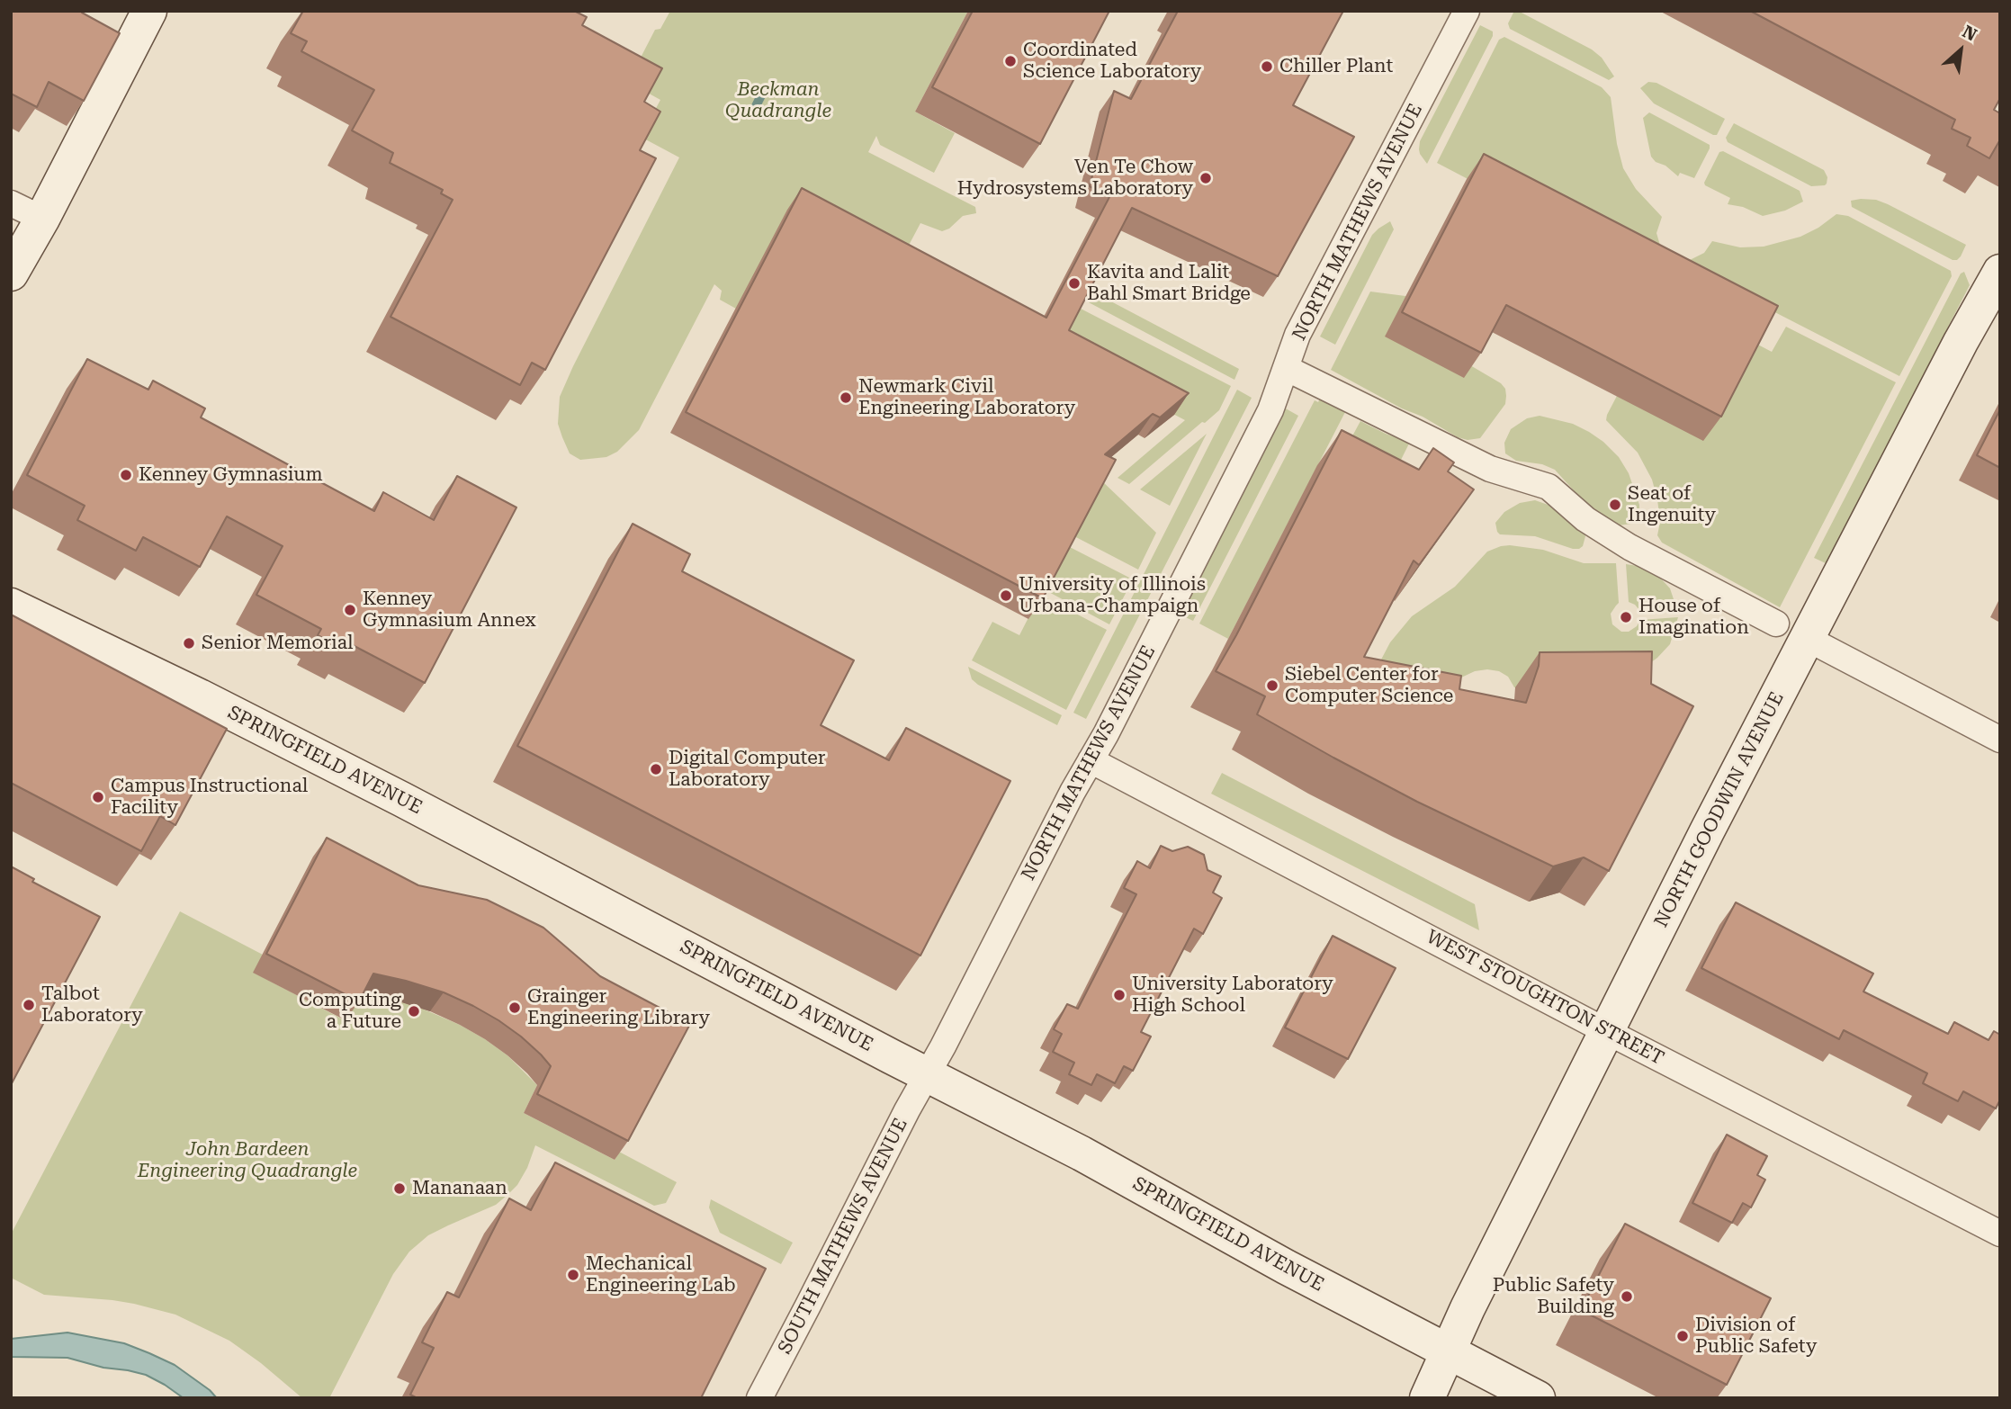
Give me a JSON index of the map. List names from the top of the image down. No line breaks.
{"streets":{"street":["NORTH MATHEWS AVENUE","SPRINGFIELD AVENUE","NORTH GOODWIN AVENUE","WEST STOUGHTON STREET","SOUTH MATHEWS AVENUE"]},"crossings":[["NORTH MATHEWS AVENUE","SPRINGFIELD AVENUE"],["NORTH MATHEWS AVENUE","WEST STOUGHTON STREET"],["NORTH MATHEWS AVENUE","SOUTH MATHEWS AVENUE"],["SPRINGFIELD AVENUE","NORTH GOODWIN AVENUE"],["SPRINGFIELD AVENUE","SOUTH MATHEWS AVENUE"],["NORTH GOODWIN AVENUE","WEST STOUGHTON STREET"]],"parks":["Beckman Quadrangle","John Bardeen Engineering Quadrangle"],"places":["Coordinated Science Laboratory","Chiller Plant","Ven Te Chow Hydrosystems Laboratory","Kavita and Lalit Bahl Smart Bridge","Newmark Civil Engineering Laboratory","Kenney Gymnasium","Seat of Ingenuity","University of Illinois Urbana-Champaign","Kenney Gymnasium Annex","House of Imagination","Senior Memorial","Siebel Center for Computer Science","Digital Computer Laboratory","Campus Instructional Facility","University Laboratory High School","Talbot Laboratory","Grainger Engineering Library","Computing a Future","Mananaan","Mechanical Engineering Lab","Public Safety Building","Division of Public Safety"],"north":"top right"}
